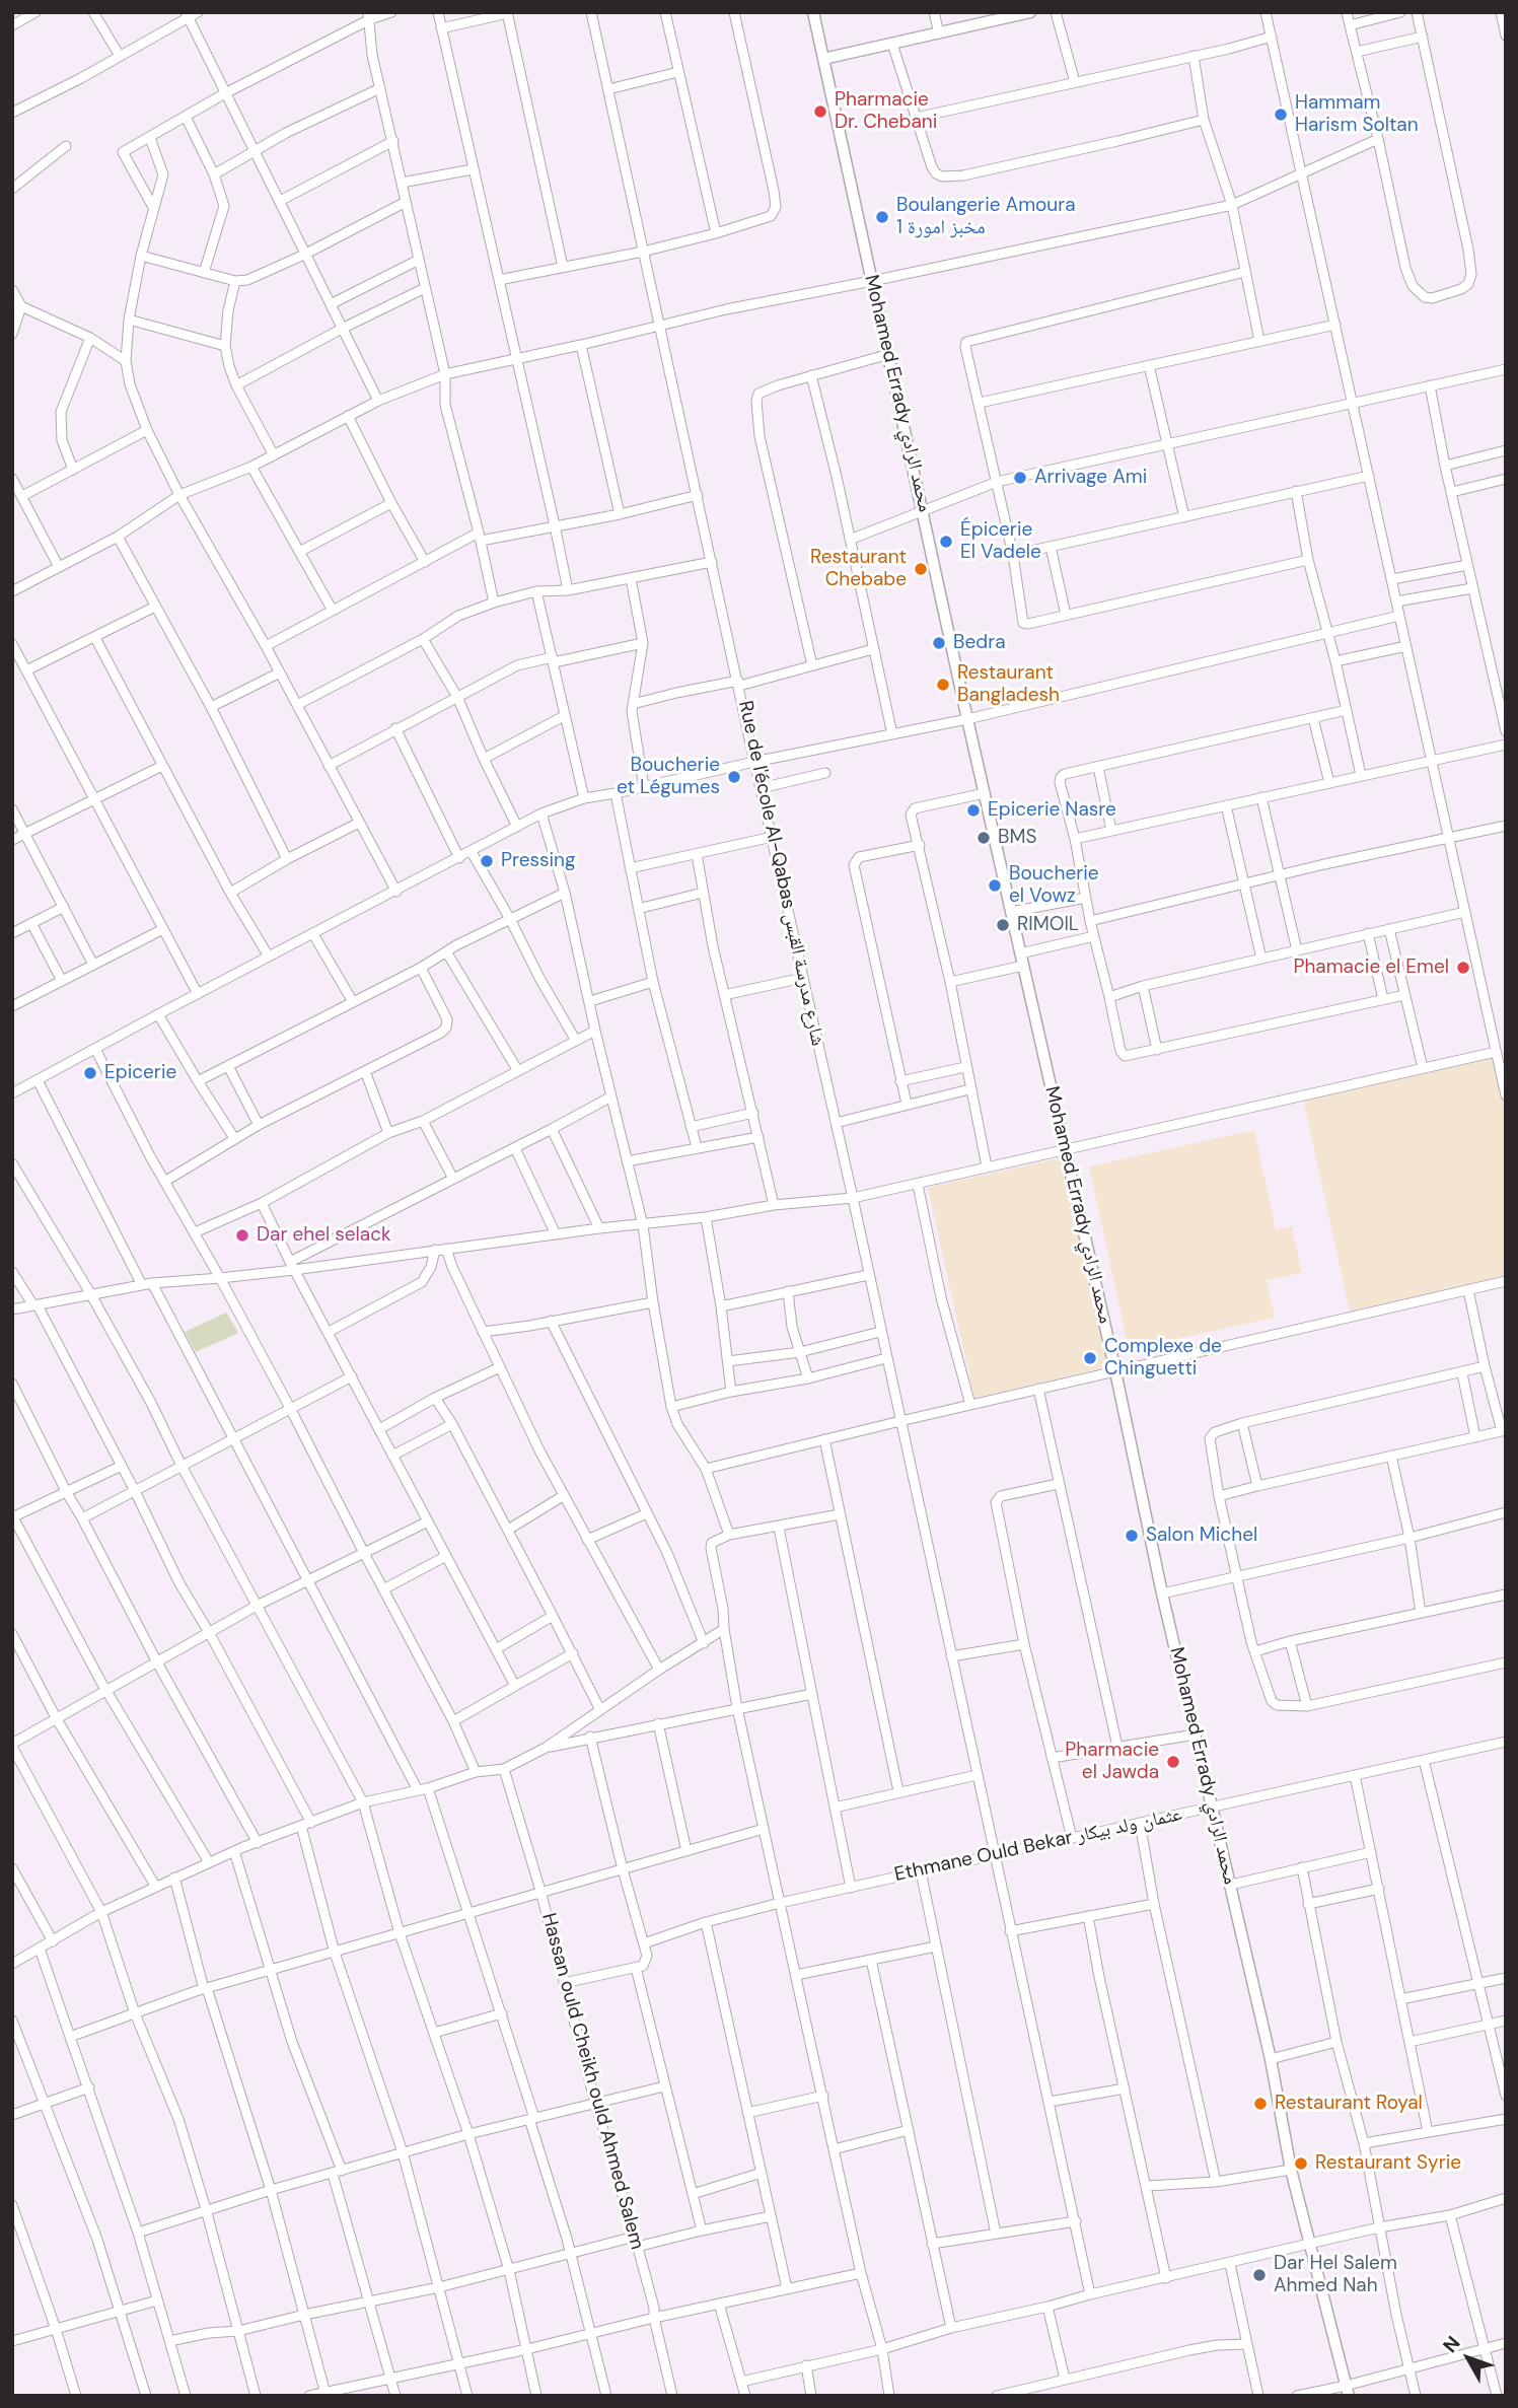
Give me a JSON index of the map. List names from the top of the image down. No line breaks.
{"streets":{"street":["Mohamed Errady محمد الرادي","Rue de l'école Al-Qabas شارع مدرسة القبس","Ethmane Ould Bekar عثمان ولد بيكار","Hassan ould Cheikh ould Ahmed Salem"]},"crossings":[["Mohamed Errady محمد الرادي","Ethmane Ould Bekar عثمان ولد بيكار"],["Rue de l'école Al-Qabas شارع مدرسة القبس","Ethmane Ould Bekar عثمان ولد بيكار"]],"places":["Pharmacie Dr. Chebani","Hammam Harism Soltan","Boulangerie Amoura 1 مخبز امورة","Arrivage Ami","Épicerie El Vadele","Restaurant Chebabe","Bedra","Restaurant Bangladesh","Boucherie et Légumes","Epicerie Nasre","BMS","Pressing","Boucherie el Vowz","RIMOIL","Phamacie el Emel","Epicerie","Dar ehel selack","Complexe de Chinguetti","Salon Michel","Pharmacie el Jawda","Restaurant Royal","Restaurant Syrie","Dar Hel Salem Ahmed Nah"],"north":"top left"}
